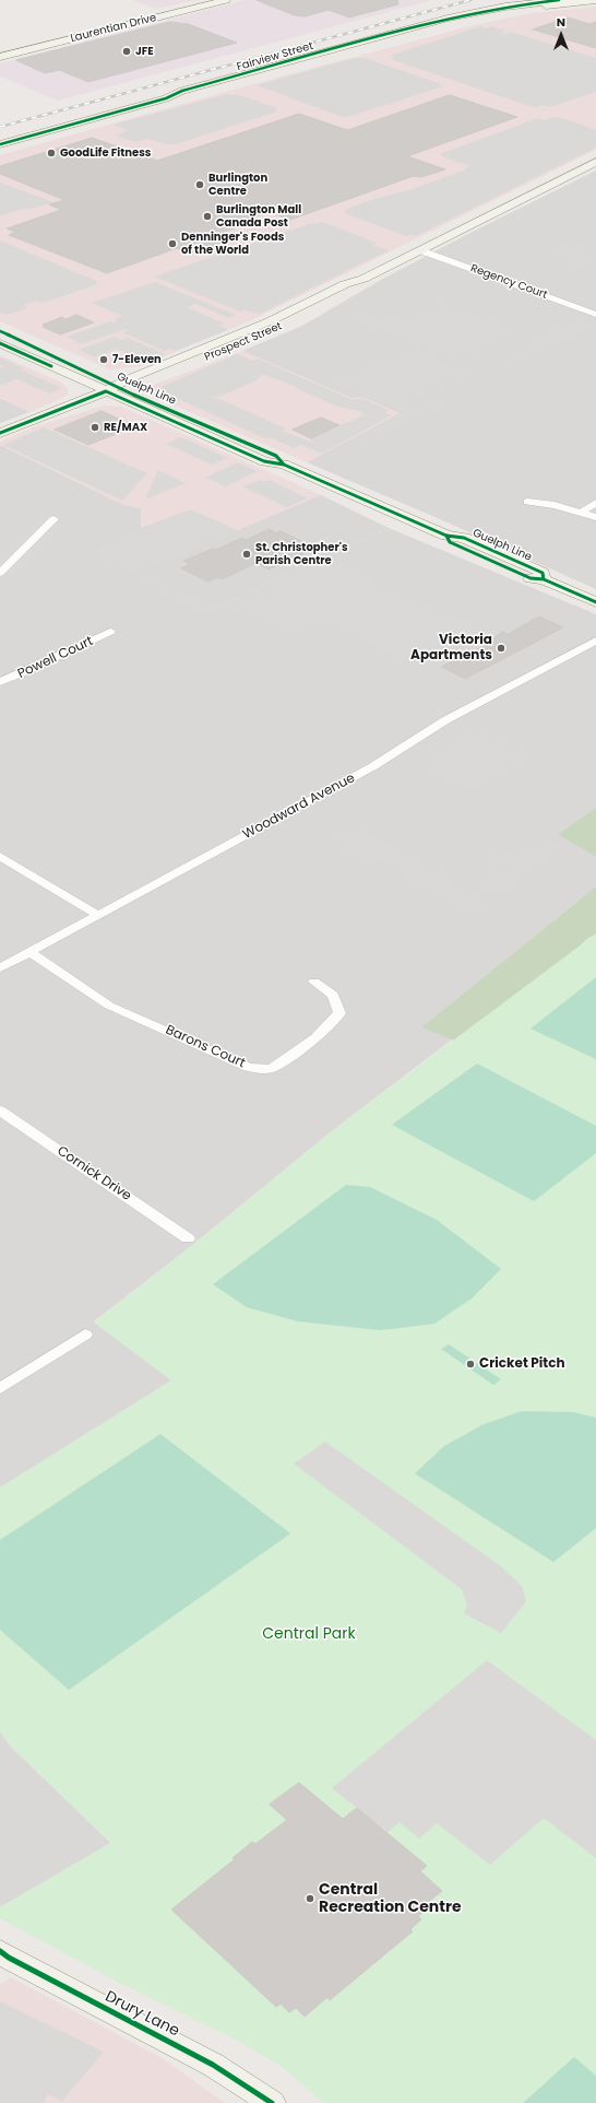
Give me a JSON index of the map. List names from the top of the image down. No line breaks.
{"streets":{"main road":["Laurentian Drive","Fairview Street","Prospect Street","Guelph Line","Drury Lane"],"street":["Regency Court","Powell Court","Woodward Avenue","Barons Court","Cornick Drive"]},"crossings":[["Regency Court","Prospect Street"],["Prospect Street","Guelph Line"],["Woodward Avenue","Barons Court"]],"parks":["Central Park"],"places":["JFE","GoodLife Fitness","Burlington Centre","Burlington Mall Canada Post","Denninger's Foods of the World","7-Eleven","RE/MAX","St. Christopher's Parish Centre","Victoria Apartments","Cricket Pitch","Central Recreation Centre"],"north":"top"}
